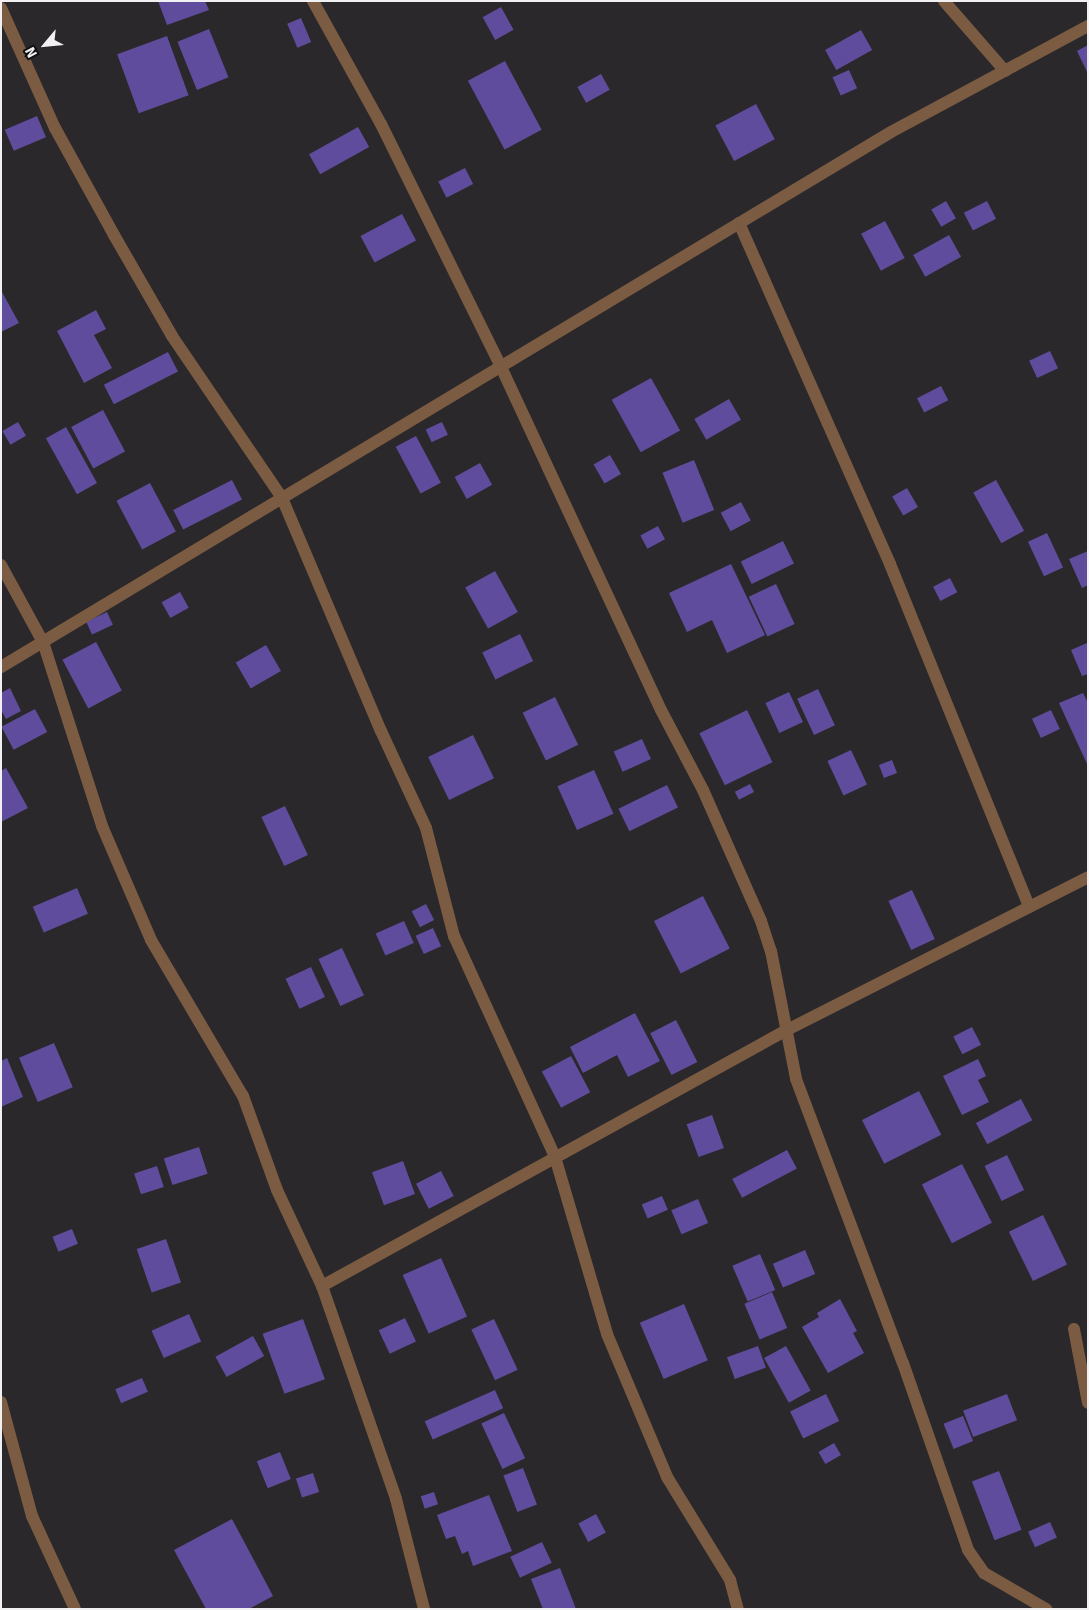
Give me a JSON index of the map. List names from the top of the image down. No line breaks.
{"north":"bottom left"}
